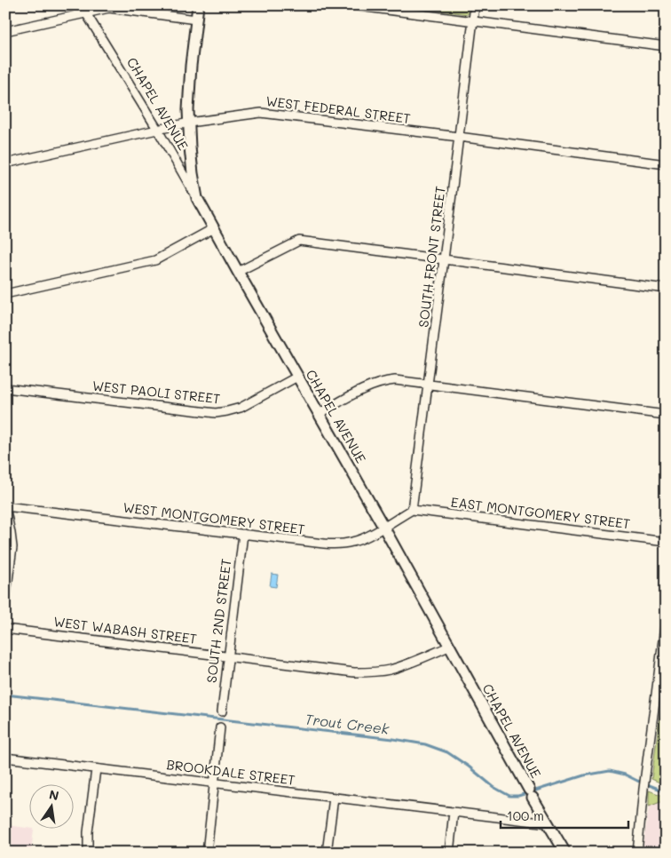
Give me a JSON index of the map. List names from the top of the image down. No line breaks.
{"streets":{"street":["CHAPEL AVENUE","WEST FEDERAL STREET","SOUTH FRONT STREET","WEST PAOLI STREET","EAST MONTGOMERY STREET","WEST MONTGOMERY STREET","SOUTH 2ND STREET","WEST WABASH STREET","BROOKDALE STREET"]},"crossings":[["CHAPEL AVENUE","WEST FEDERAL STREET"],["CHAPEL AVENUE","WEST PAOLI STREET"],["CHAPEL AVENUE","WEST MONTGOMERY STREET"],["CHAPEL AVENUE","WEST WABASH STREET"],["CHAPEL AVENUE","BROOKDALE STREET"],["WEST FEDERAL STREET","SOUTH FRONT STREET"],["SOUTH FRONT STREET","EAST MONTGOMERY STREET"],["SOUTH FRONT STREET","WEST MONTGOMERY STREET"],["EAST MONTGOMERY STREET","WEST MONTGOMERY STREET"],["WEST MONTGOMERY STREET","SOUTH 2ND STREET"],["SOUTH 2ND STREET","WEST WABASH STREET"]],"water":["Trout Creek"],"scale_bar":"100 m","north":"top"}
